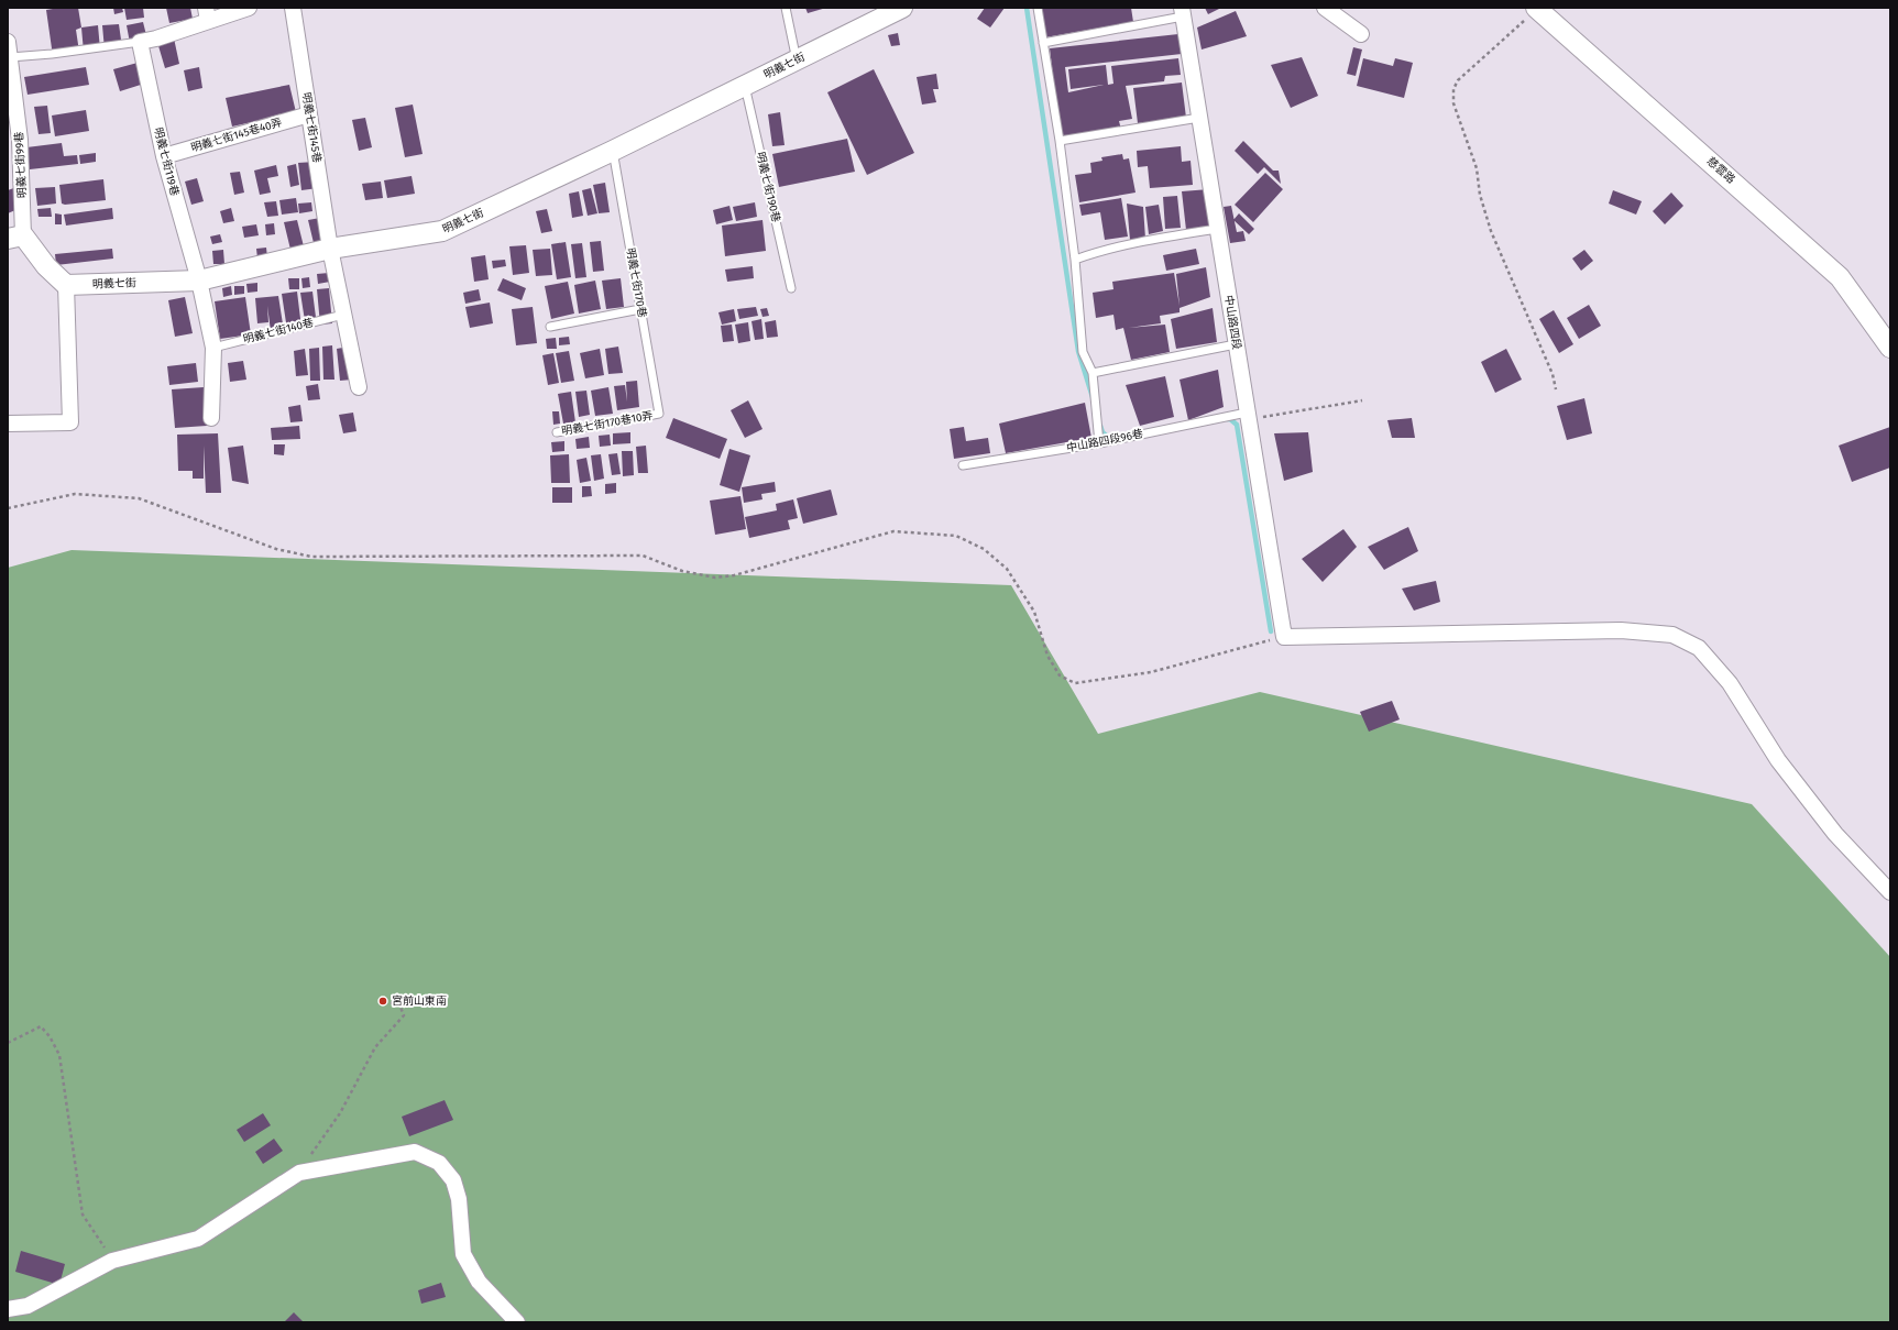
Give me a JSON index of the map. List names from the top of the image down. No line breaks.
{"streets":{"street":["明義七街","明義七街145巷","明義七街145巷40弄","明義七街119巷","明義七街99巷","慈雲路","中山路四段"],"lane":["明義七街190巷","明義七街170巷","明義七街140巷","明義七街170巷10弄","中山路四段96巷"]},"crossings":[["明義七街","明義七街145巷"],["明義七街","明義七街119巷"],["明義七街","明義七街190巷"],["明義七街","明義七街170巷"],["明義七街145巷","明義七街145巷40弄"],["明義七街145巷","明義七街140巷"],["明義七街145巷40弄","明義七街119巷"],["明義七街119巷","明義七街140巷"],["明義七街170巷","明義七街170巷10弄"],["中山路四段","中山路四段96巷"]],"places":["宮前山東南"]}
